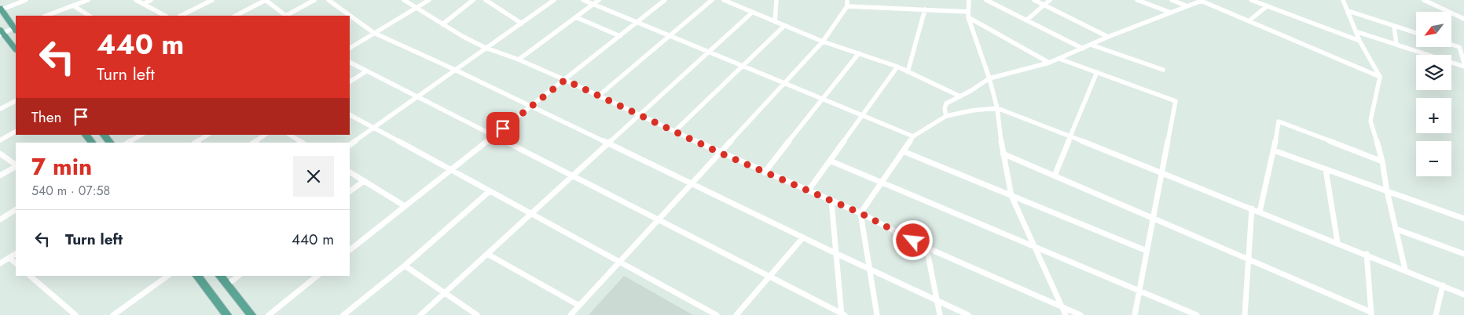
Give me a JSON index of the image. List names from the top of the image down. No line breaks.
{"north":"bottom left","page":{"map_buttons":["+","−"],"turn":["440 m","Turn left"],"then":"Then","heading":["7 min","540 m · 07:58"],"list":[{"name":"Turn left","value":"440 m"}]}}
